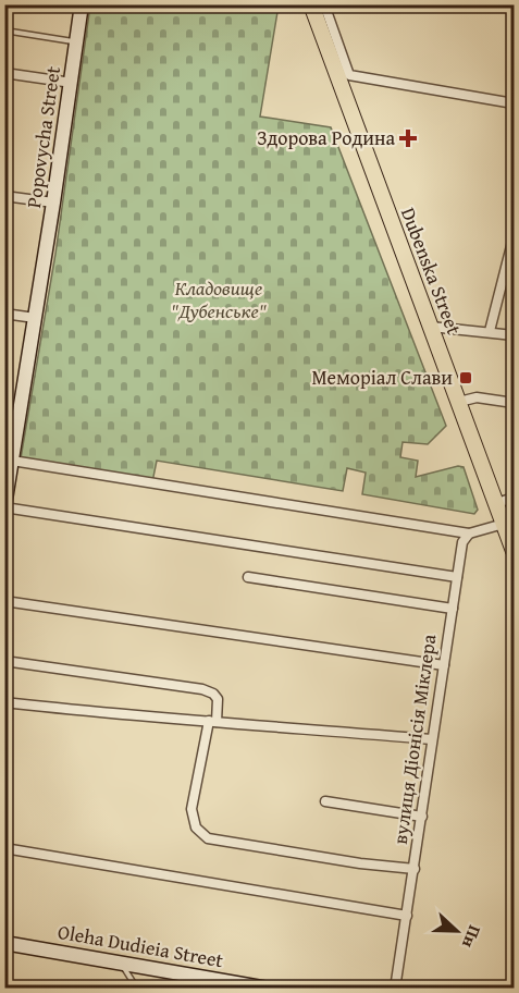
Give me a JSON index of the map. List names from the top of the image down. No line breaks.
{"streets":{"main road":["Dubenska Street"],"street":["Popovycha Street","вулиця Діонісія Міклера","Oleha Dudieia Street"]},"parks":["Кладовище \"Дубенське\""],"places":{"health":["Здорова Родина"],"transit":["Меморіал Слави"]},"north":"right"}
